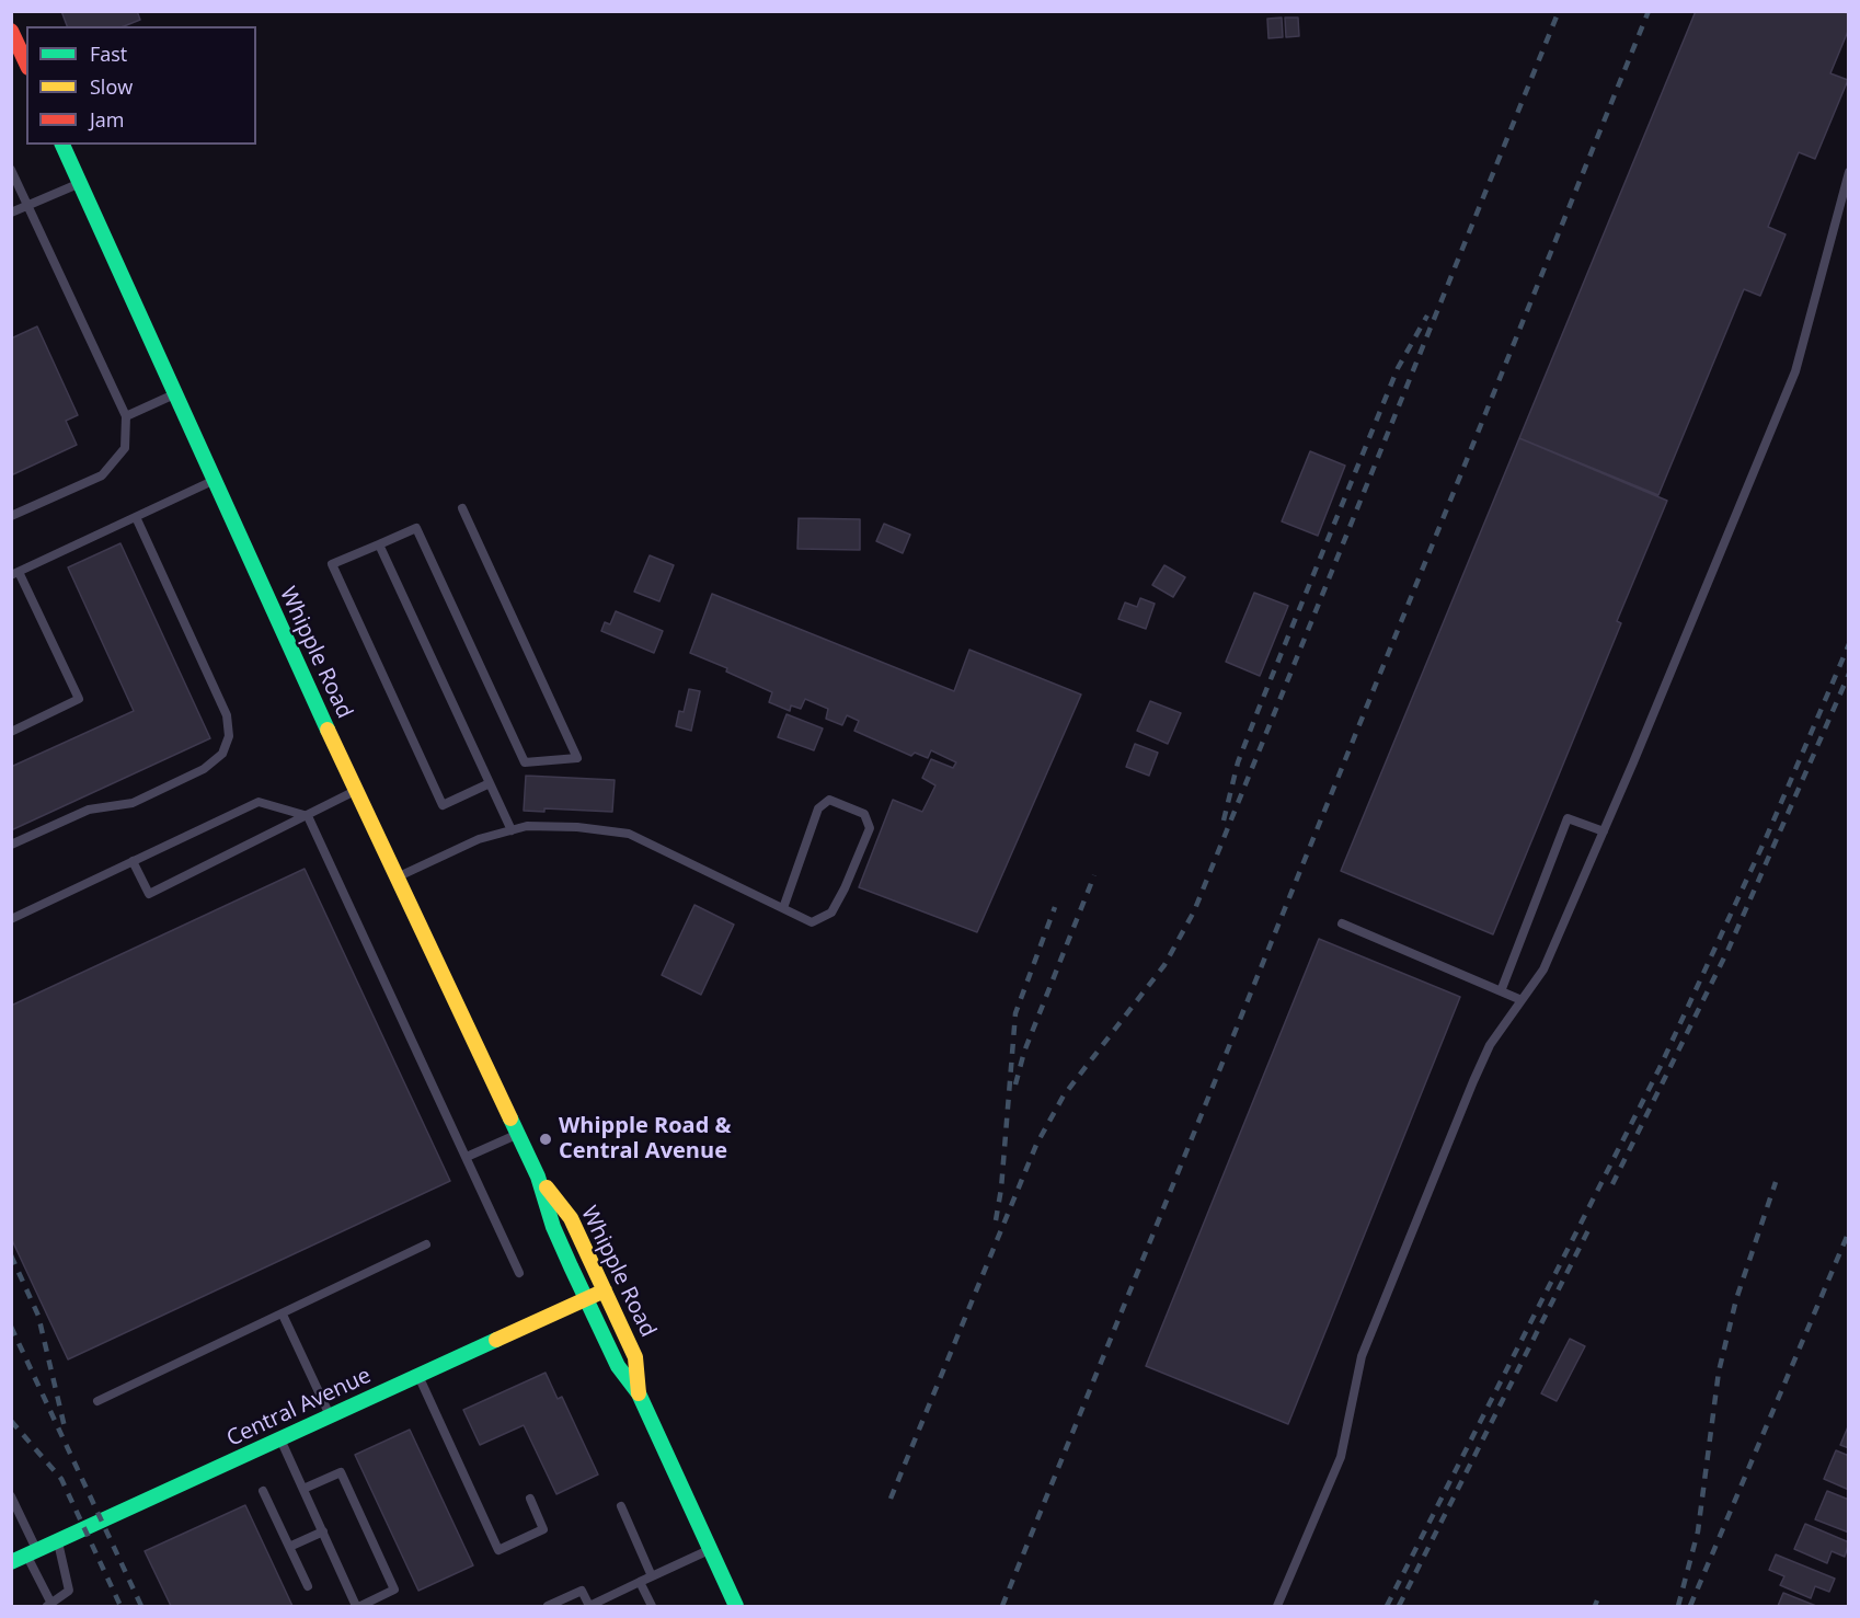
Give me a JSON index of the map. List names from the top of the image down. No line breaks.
{"streets":{"main road":["Whipple Road","Central Avenue"]},"crossings":[["Whipple Road","Central Avenue"]],"places":["Whipple Road & Central Avenue"],"legend":["Fast","Slow","Jam"]}
